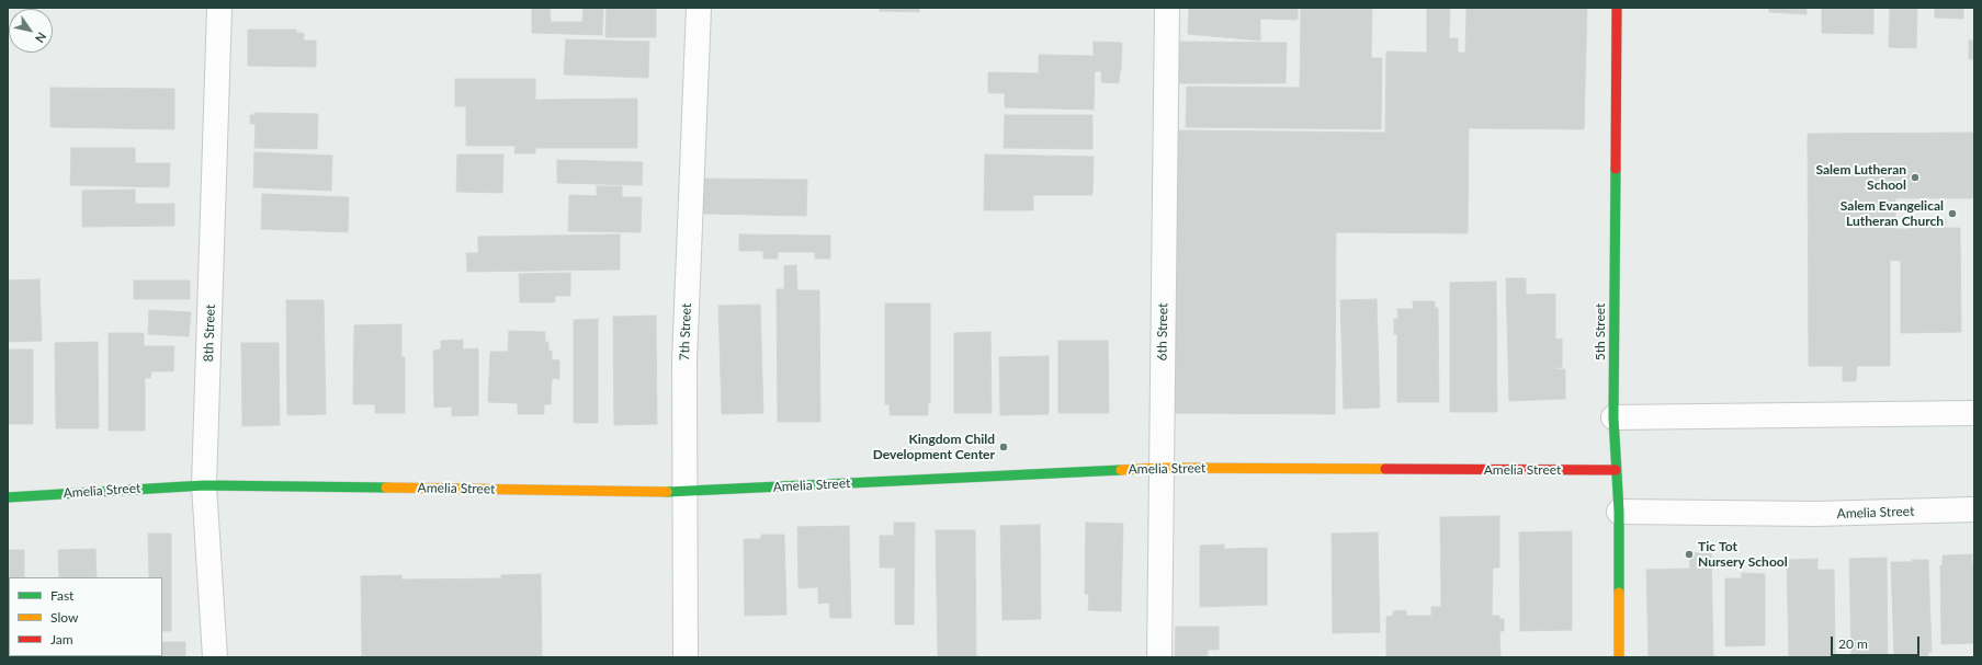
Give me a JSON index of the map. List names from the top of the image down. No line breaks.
{"streets":{"street":["7th Street","6th Street","5th Street","8th Street","Amelia Street"]},"crossings":[["7th Street","Amelia Street"],["6th Street","Amelia Street"],["5th Street","Amelia Street"],["8th Street","Amelia Street"]],"places":["Salem Lutheran School","Salem Evangelical Lutheran Church","Kingdom Child Development Center","Tic Tot Nursery School"],"legend":["Fast","Slow","Jam"],"scale_bar":"20 m","north":"bottom right"}
